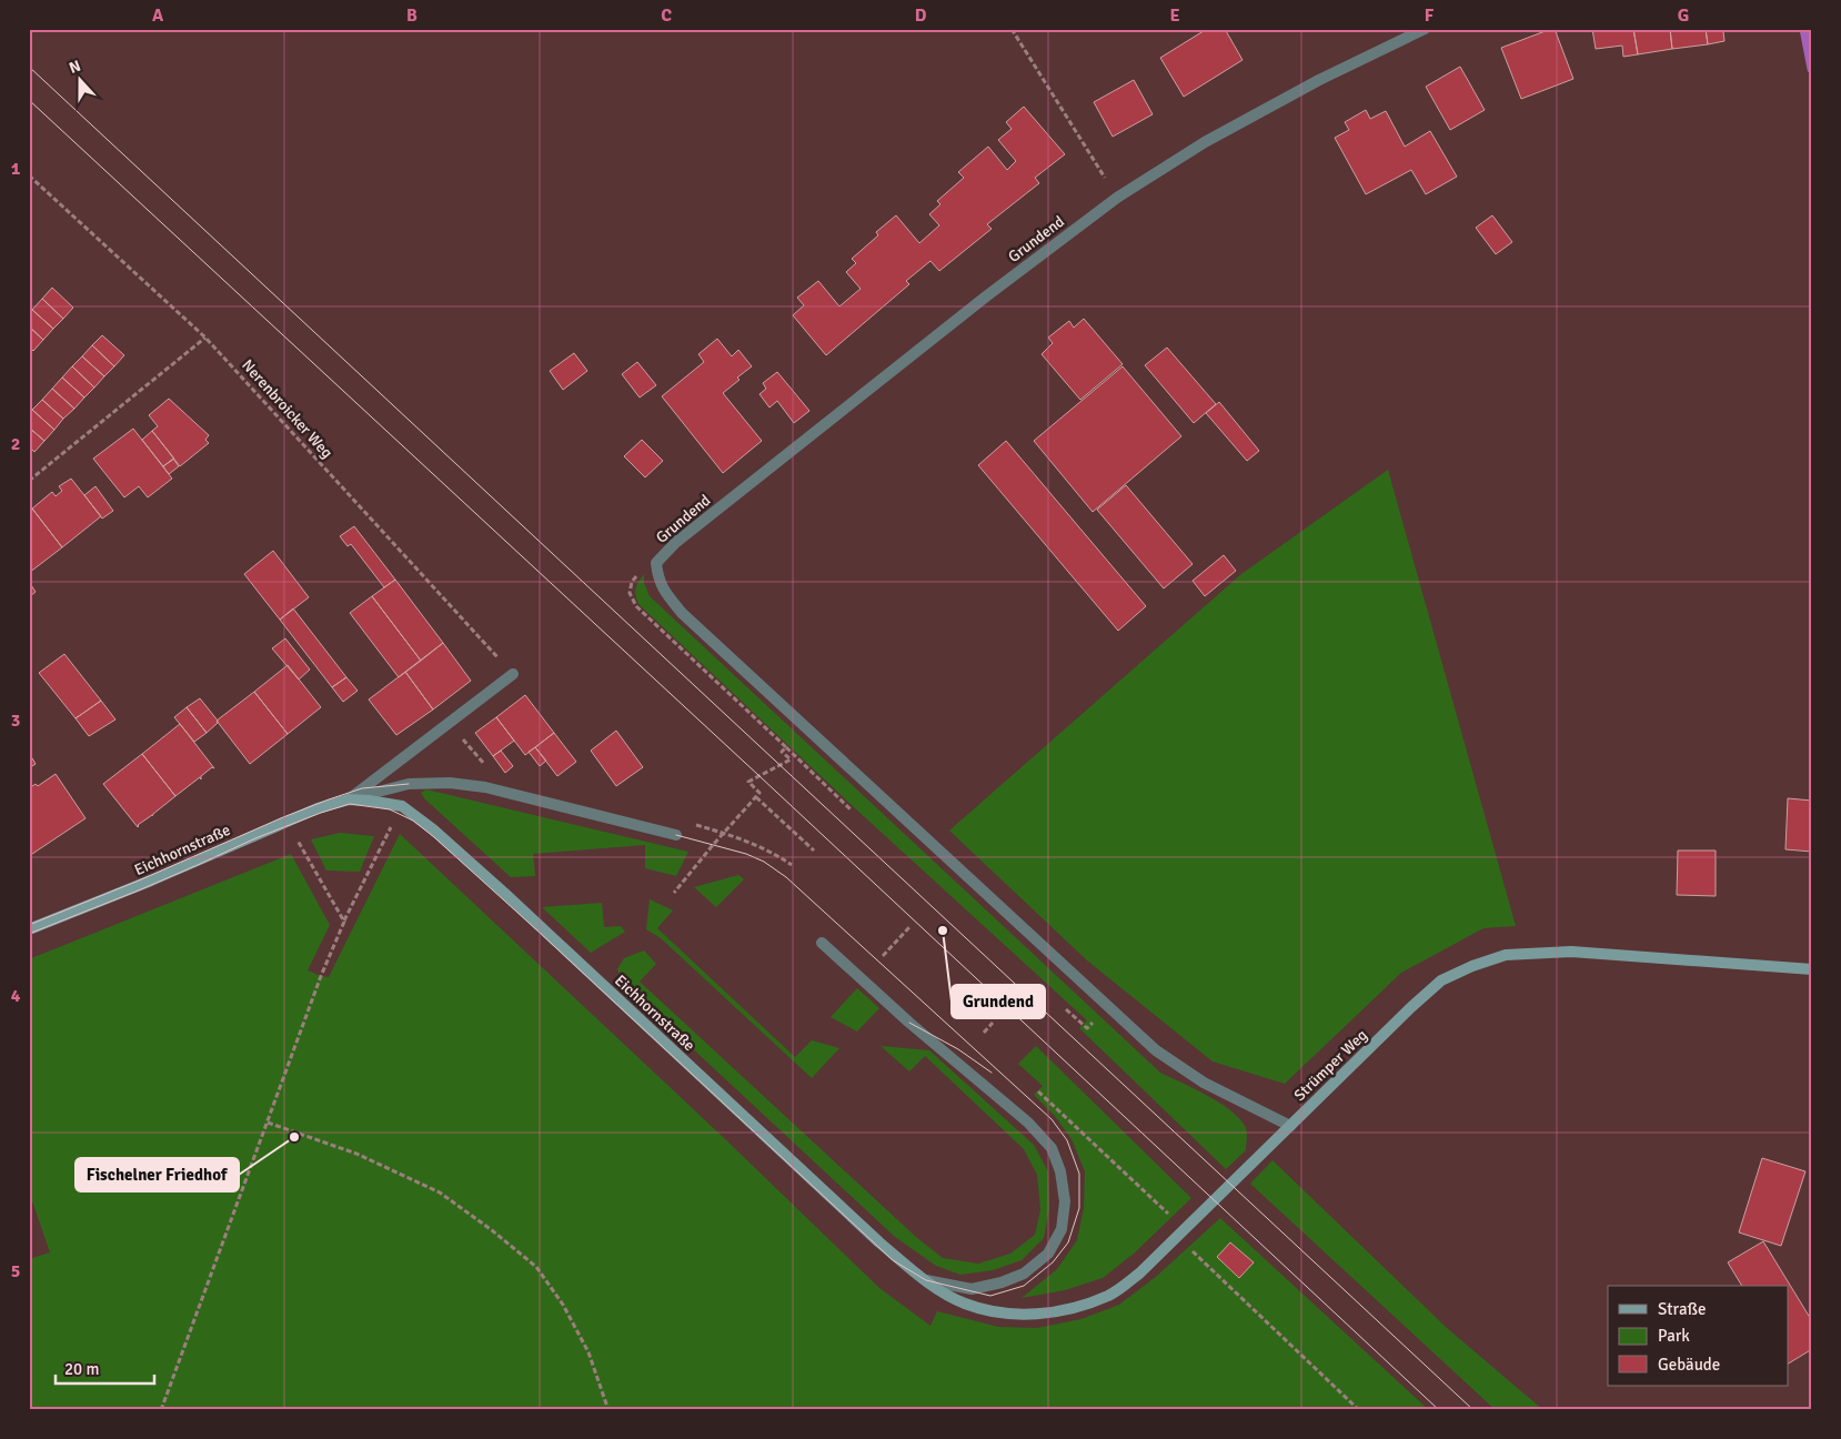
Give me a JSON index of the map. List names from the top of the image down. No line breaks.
{"streets":{"street":["Grundend","Eichhornstraße","Strümper Weg"],"path":["Nerenbroicker Weg"]},"crossings":[["Grundend","Strümper Weg"],["Nerenbroicker Weg","Eichhornstraße"],["Eichhornstraße","Strümper Weg"]],"places":["Grundend","Fischelner Friedhof"],"legend":["Straße","Park","Gebäude"],"scale_bar":"20 m","north":"top","grid":{"columns":["A","B","C","D","E","F","G"],"rows":["1","2","3","4","5"]}}
